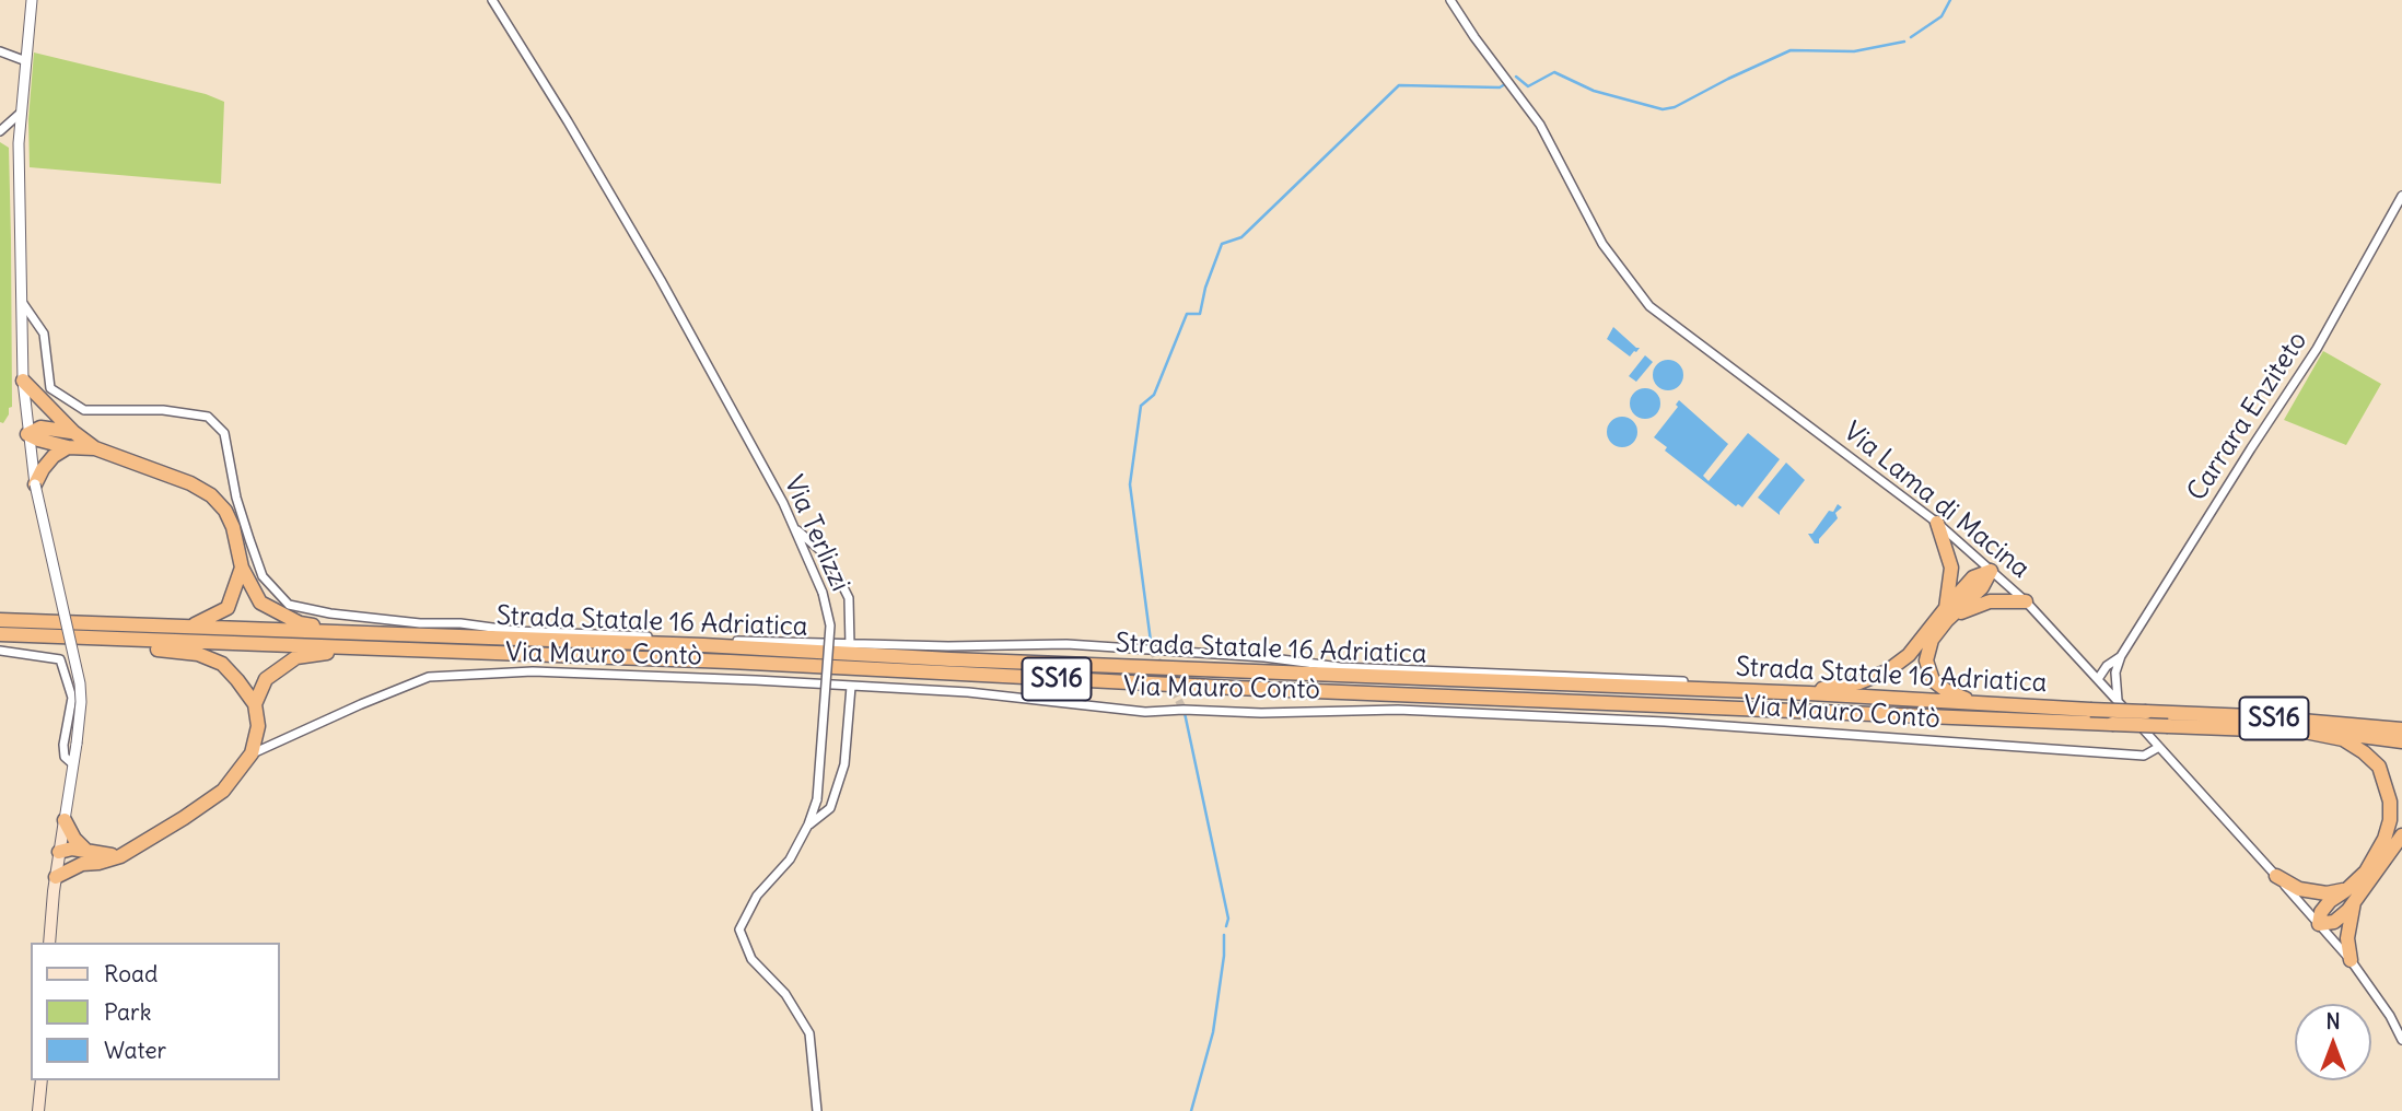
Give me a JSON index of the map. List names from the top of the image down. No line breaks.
{"streets":{"highway":["Strada Statale 16 Adriatica","SS16"],"street":["Carrara Enziteto","Via Lama di Macina","Via Terlizzi","Via Mauro Contò"]},"crossings":[["Carrara Enziteto","Via Lama di Macina"],["Via Lama di Macina","Via Mauro Contò"]],"legend":["Road","Park","Water"],"north":"top"}
